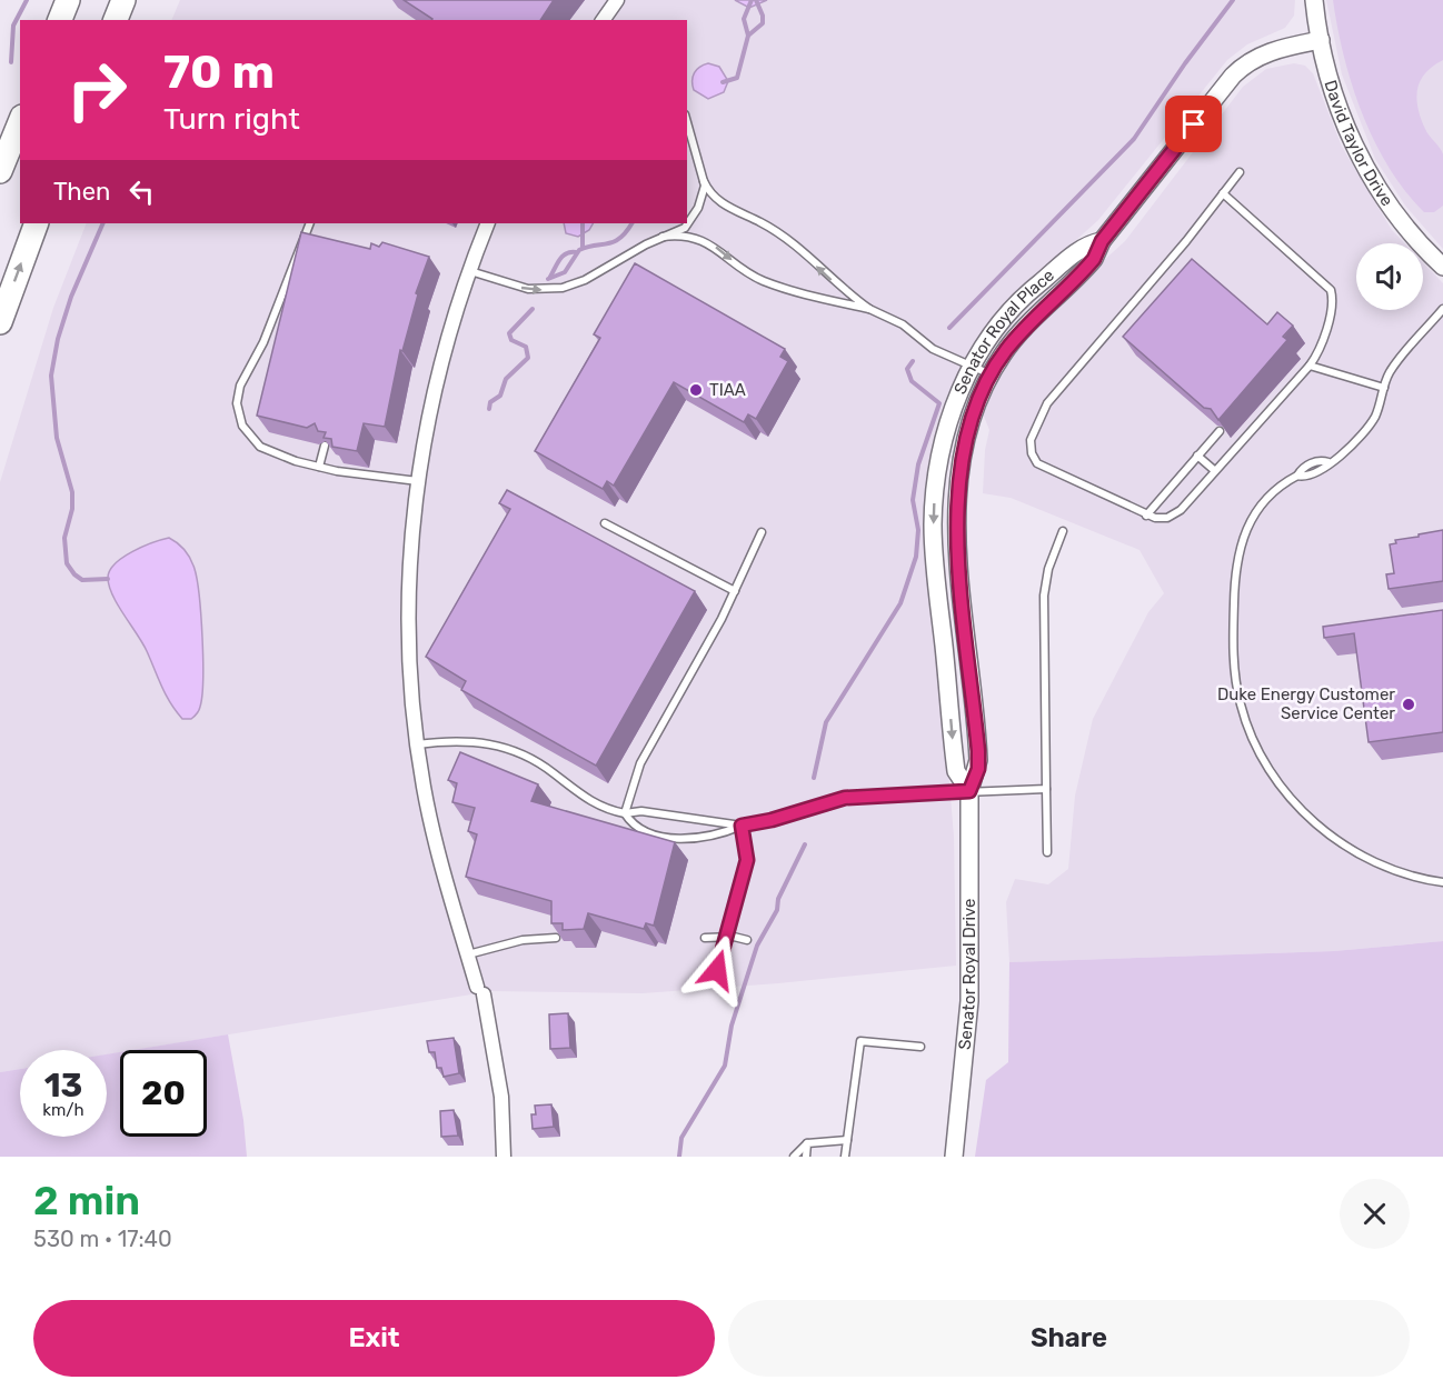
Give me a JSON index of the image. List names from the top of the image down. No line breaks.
{"streets":{"street":["David Taylor Drive","Senator Royal Place","Senator Royal Drive"]},"crossings":[["David Taylor Drive","Senator Royal Place"],["Senator Royal Place","Senator Royal Drive"]],"places":["TIAA","Duke Energy Customer Service Center"],"page":{"turn":["70 m","Turn right"],"then":"Then","speed":"13 km/h","limit":"20","heading":["2 min","530 m · 17:40"],"buttons":["Exit","Share"]}}
